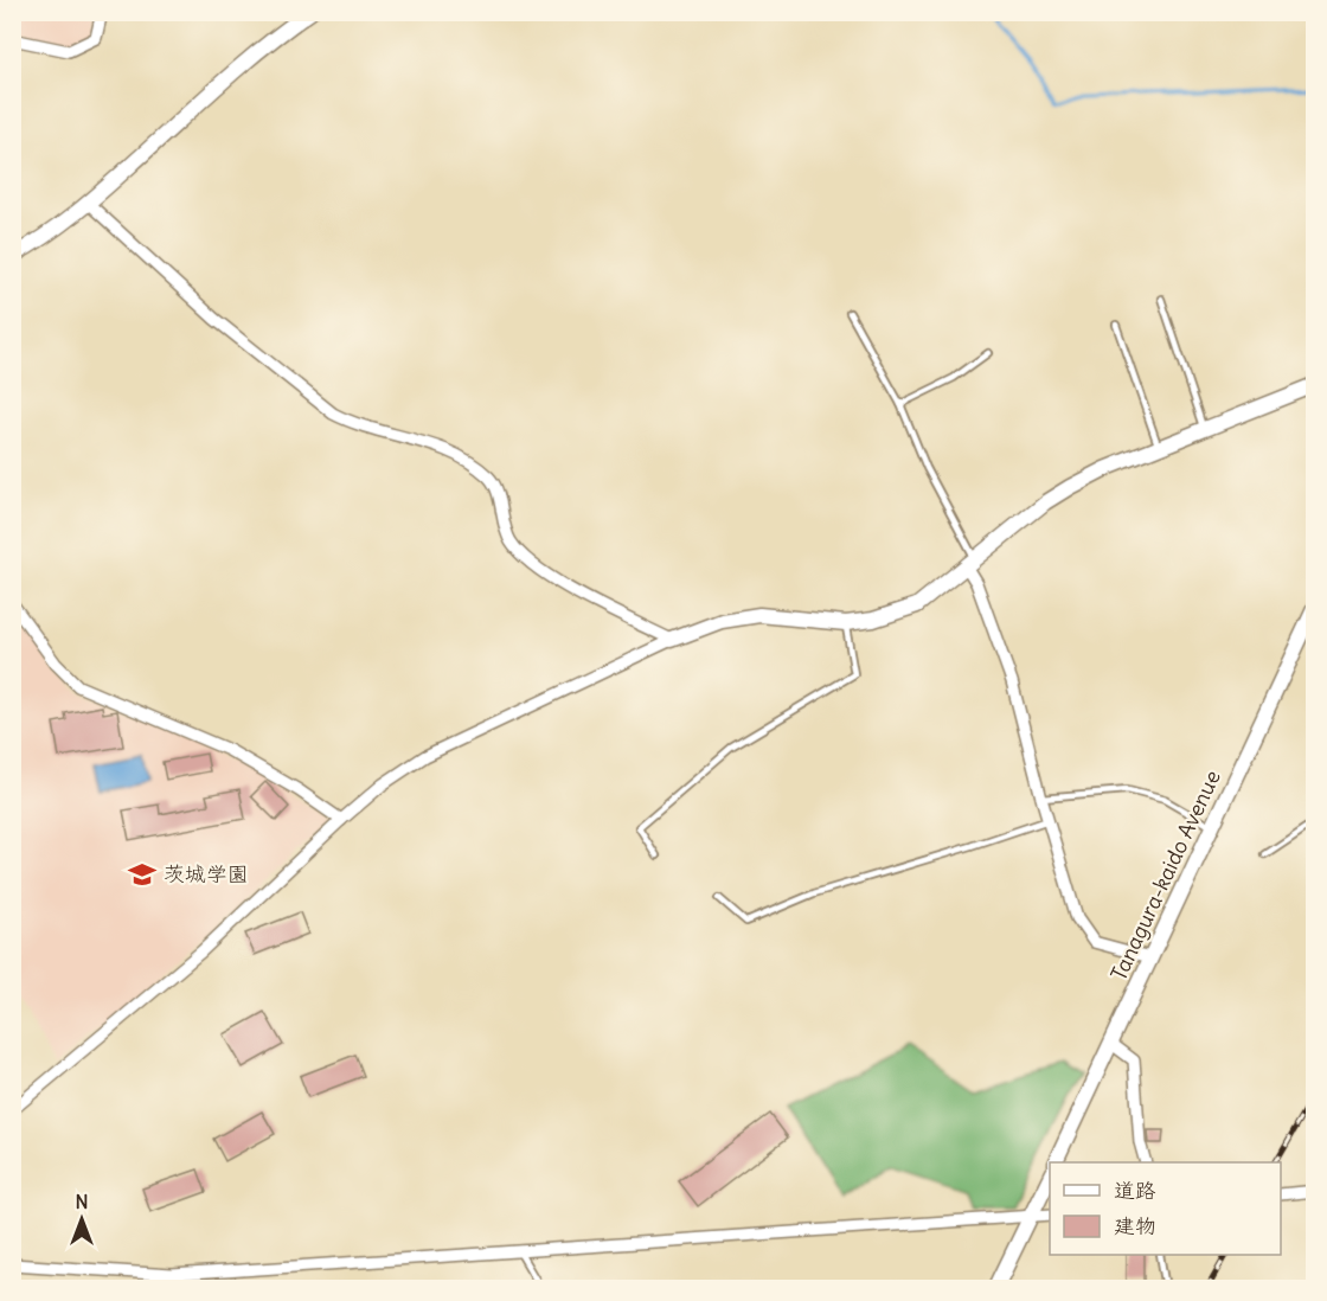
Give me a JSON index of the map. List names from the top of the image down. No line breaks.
{"streets":{"street":["Tanagura-kaido Avenue"]},"places":{"school or university":["茨城学園"]},"legend":["道路","建物"],"north":"top"}
